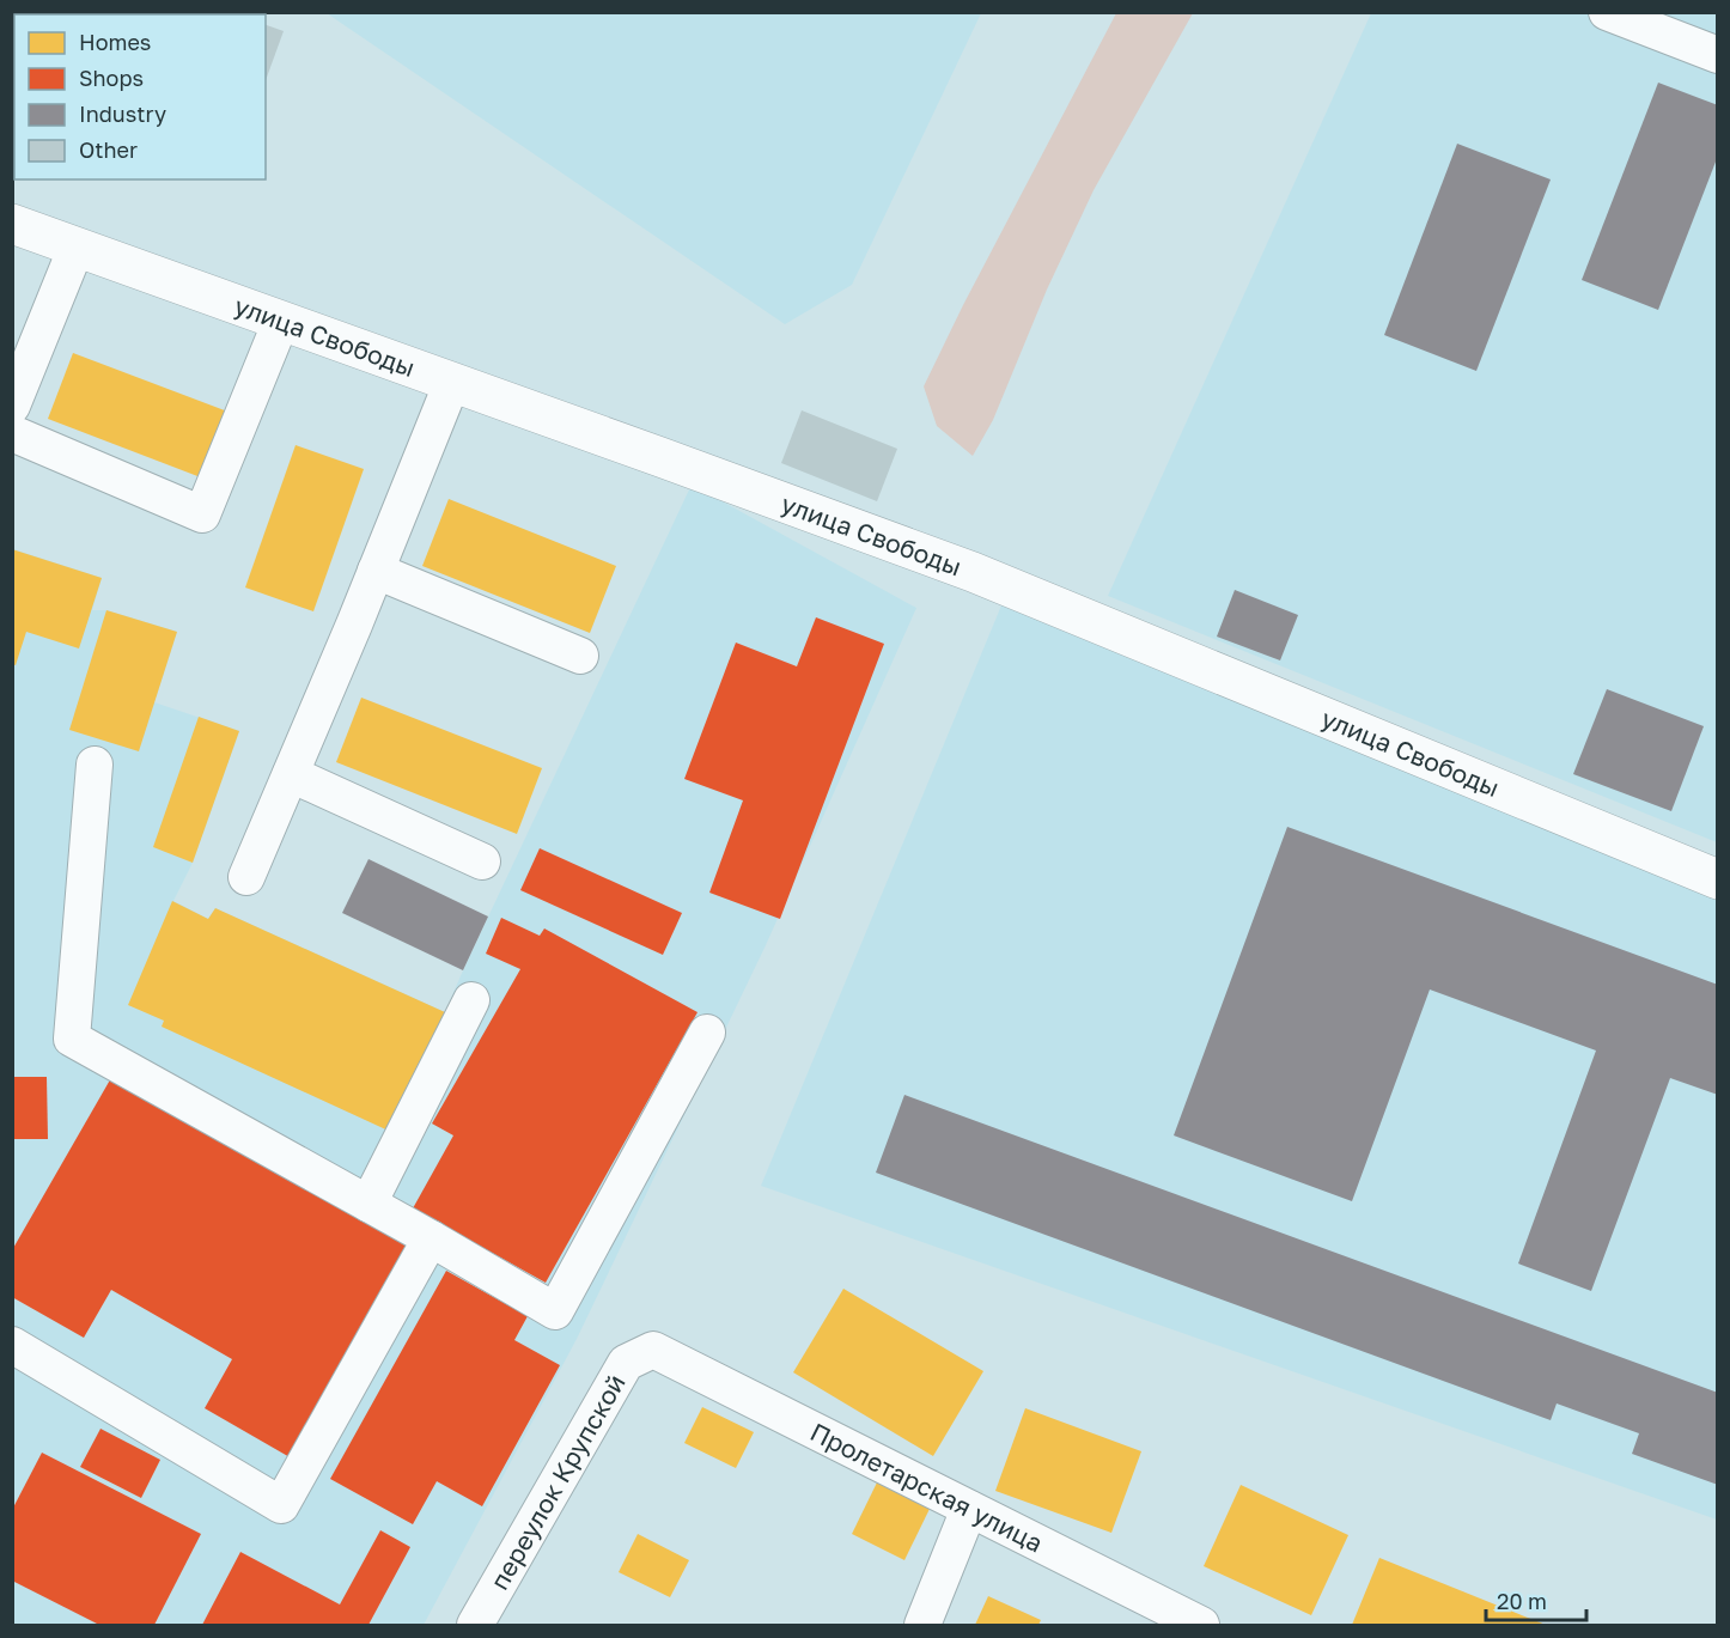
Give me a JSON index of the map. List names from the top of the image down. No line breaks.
{"streets":{"main road":["улица Свободы"],"street":["переулок Крупской","Пролетарская улица"]},"crossings":[["переулок Крупской","Пролетарская улица"]],"legend":["Homes","Shops","Industry","Other"],"scale_bar":"20 m"}
